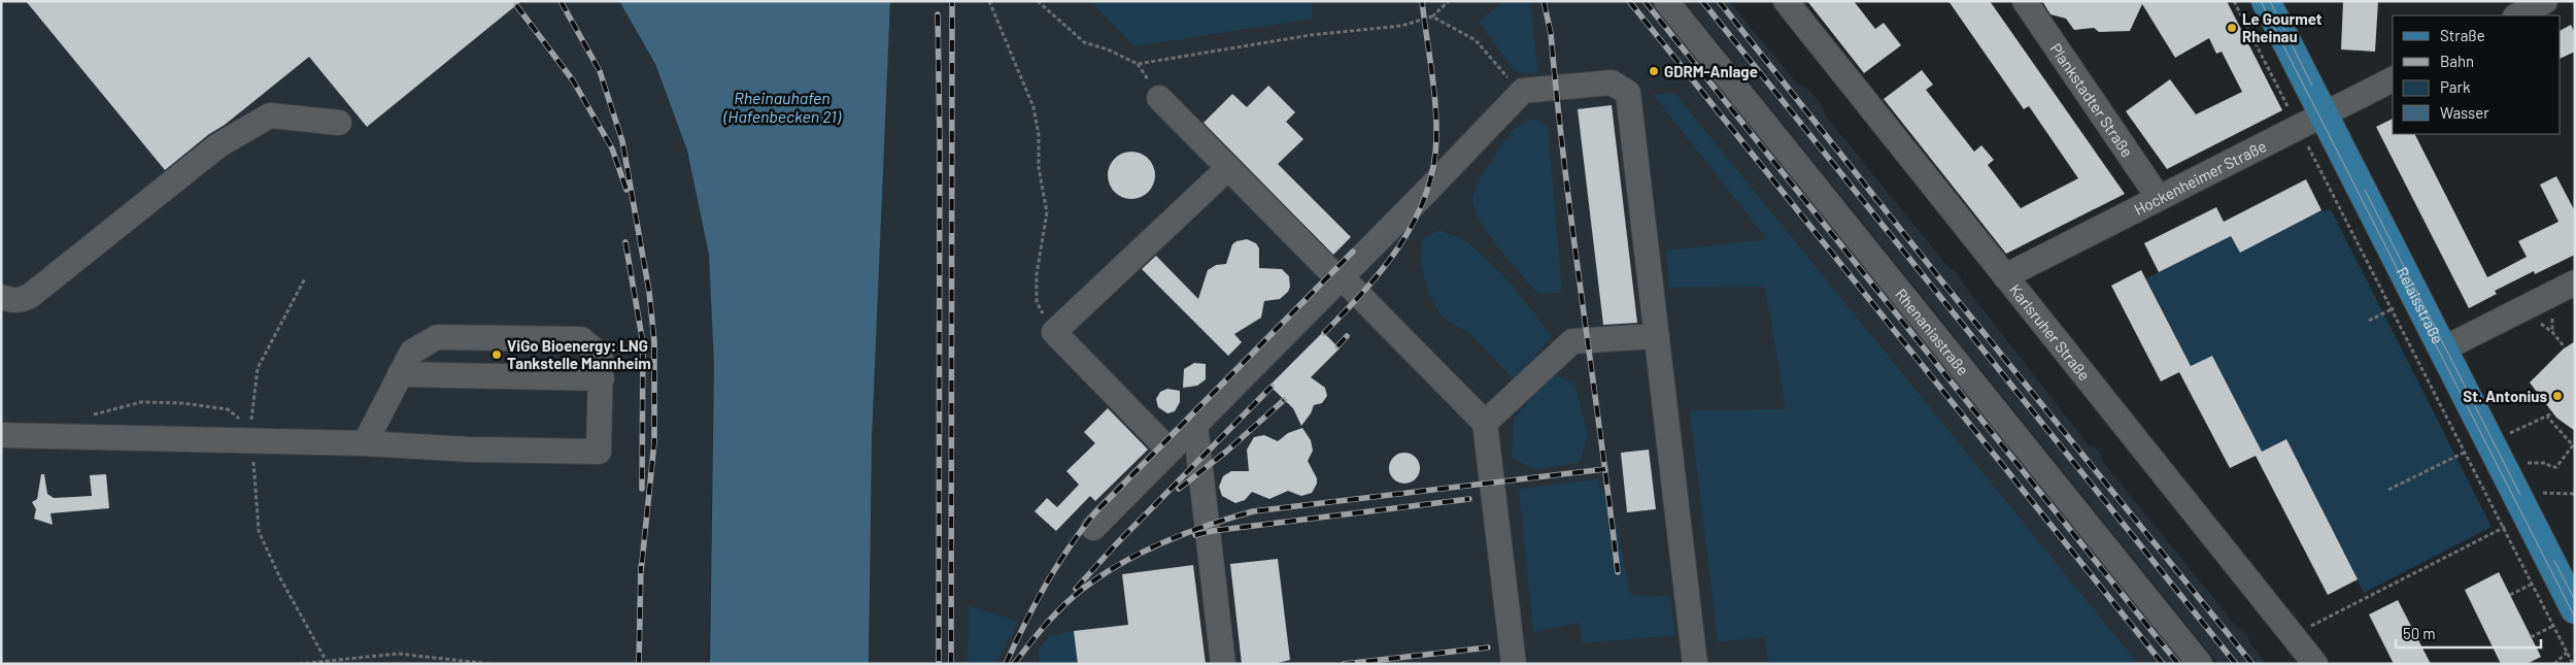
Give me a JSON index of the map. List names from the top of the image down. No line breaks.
{"streets":{"main road":["Relaisstraße"],"street":["Plankstadter Straße","Hockenheimer Straße","Rhenaniastraße","Karlsruher Straße"]},"crossings":[["Plankstadter Straße","Hockenheimer Straße"],["Hockenheimer Straße","Relaisstraße"],["Hockenheimer Straße","Karlsruher Straße"]],"water":["Rheinauhafen (Hafenbecken 21)"],"places":["Le Gourmet Rheinau","GDRM-Anlage","ViGo Bioenergy: LNG Tankstelle Mannheim","St. Antonius"],"legend":["Straße","Bahn","Park","Wasser"],"scale_bar":"50 m"}
